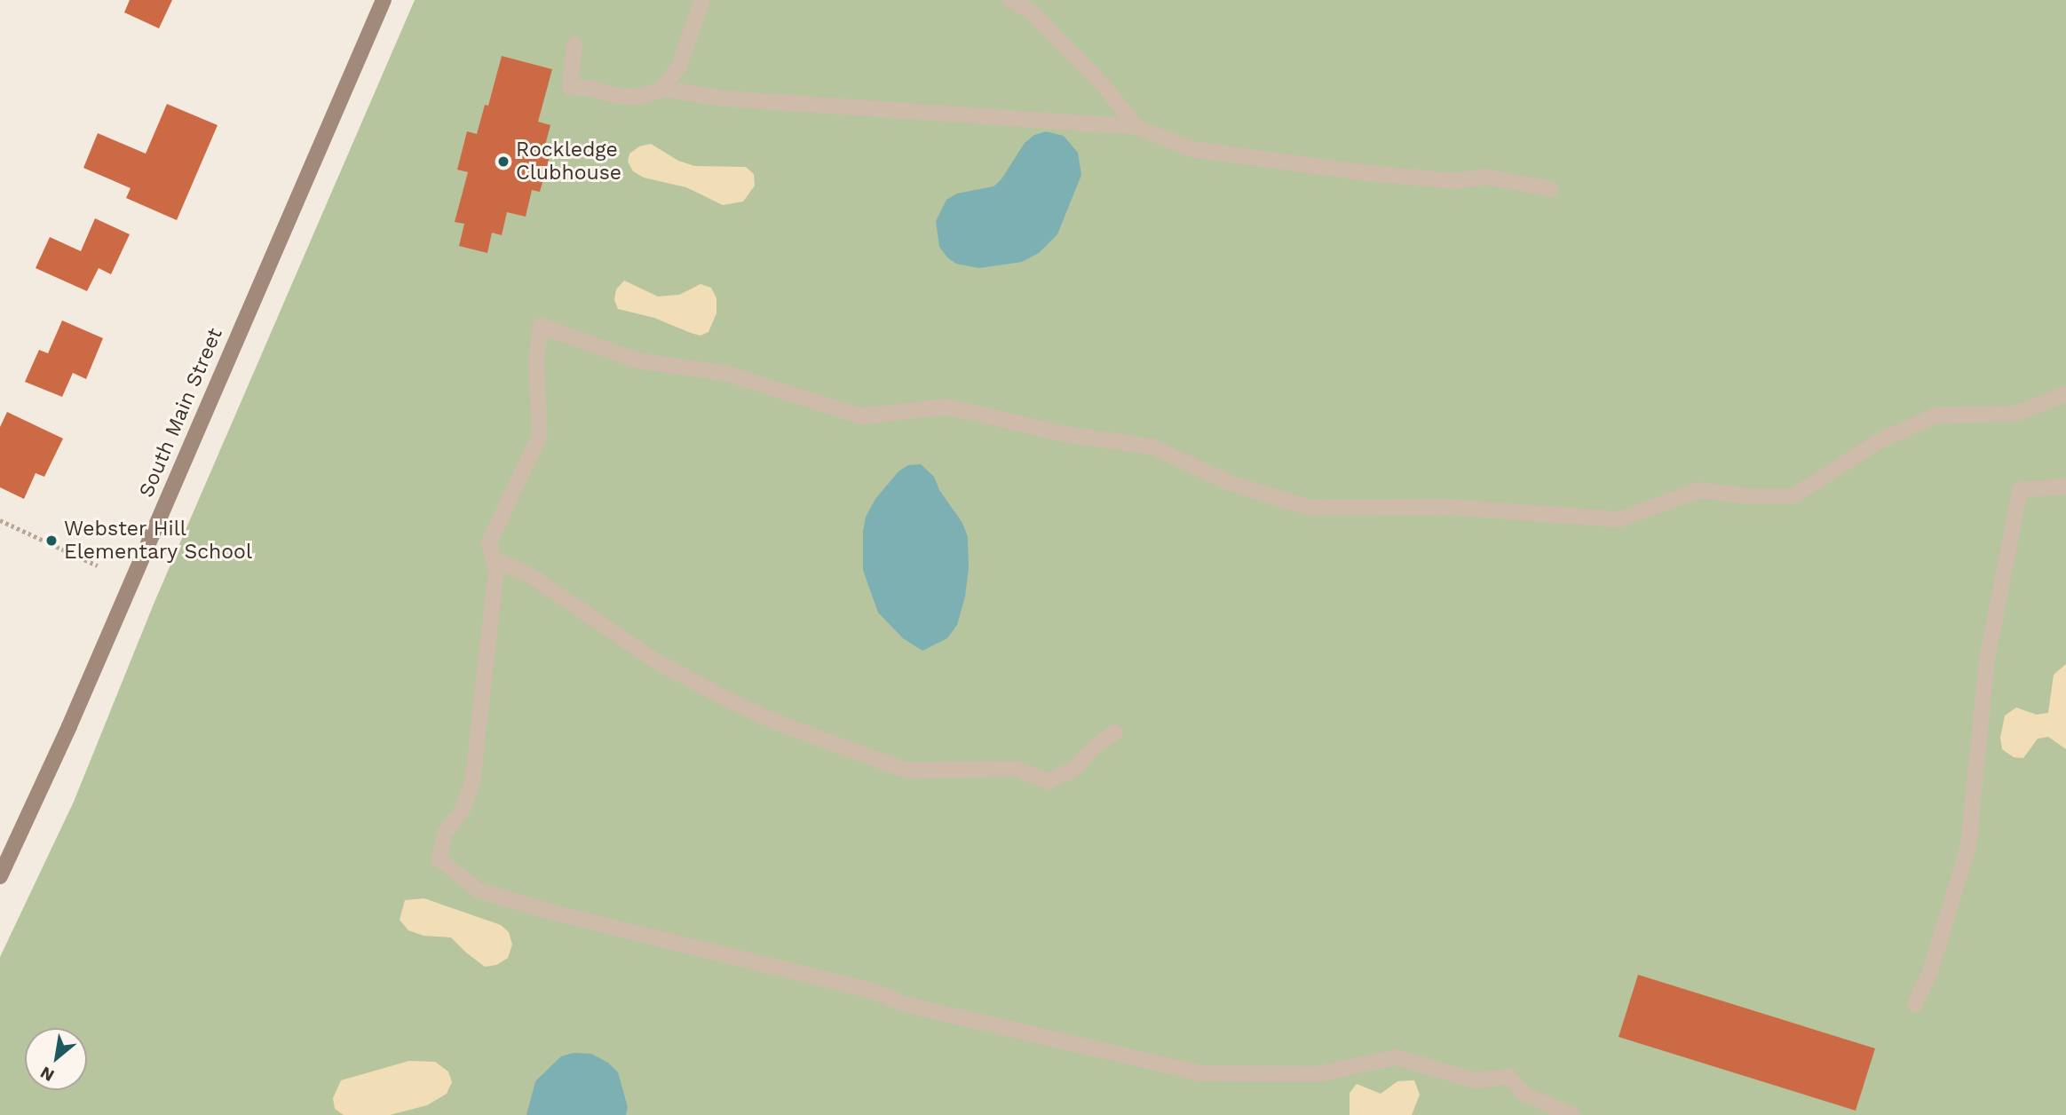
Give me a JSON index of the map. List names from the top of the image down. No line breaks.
{"streets":{"main road":["South Main Street"]},"places":["Rockledge Clubhouse","Webster Hill Elementary School"],"north":"bottom left"}
